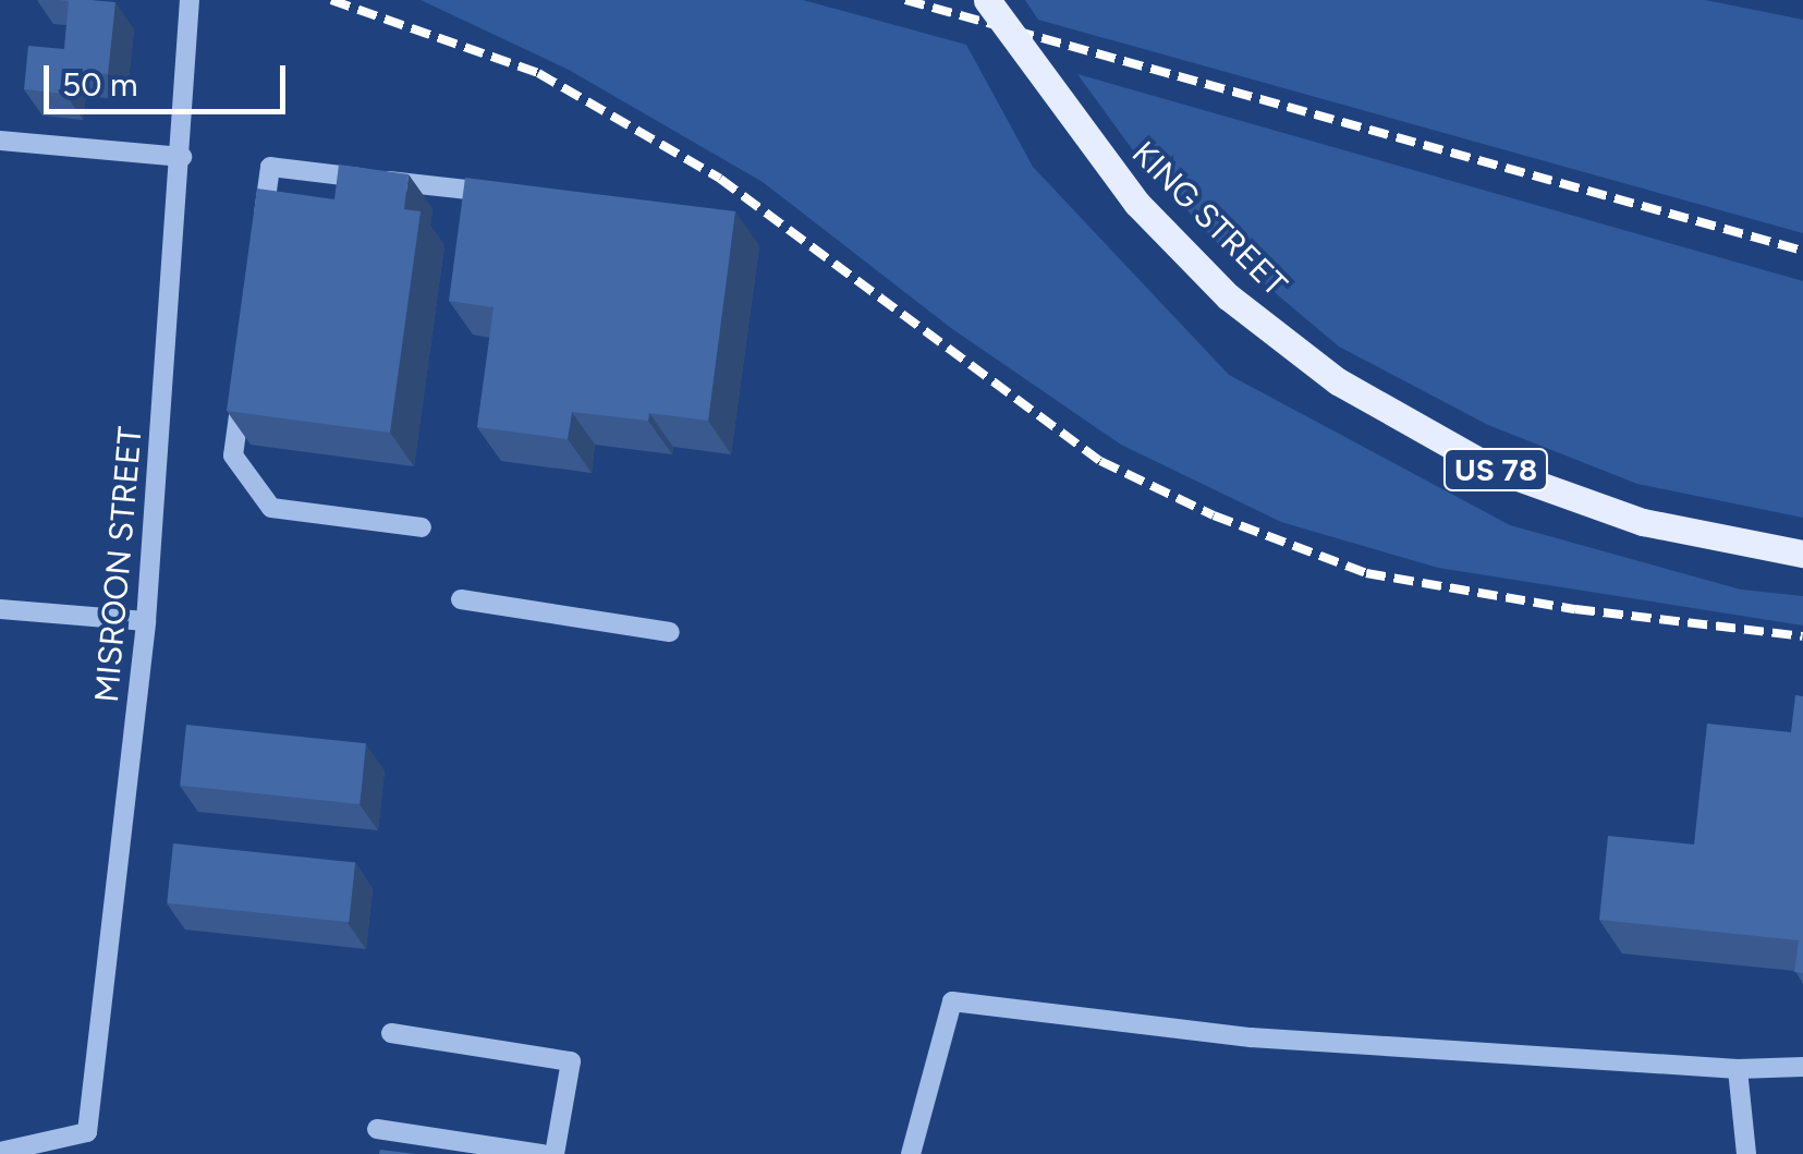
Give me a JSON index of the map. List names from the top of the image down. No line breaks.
{"streets":{"main road":["KING STREET","US 78"],"street":["MISROON STREET"]},"scale_bar":"50 m"}
